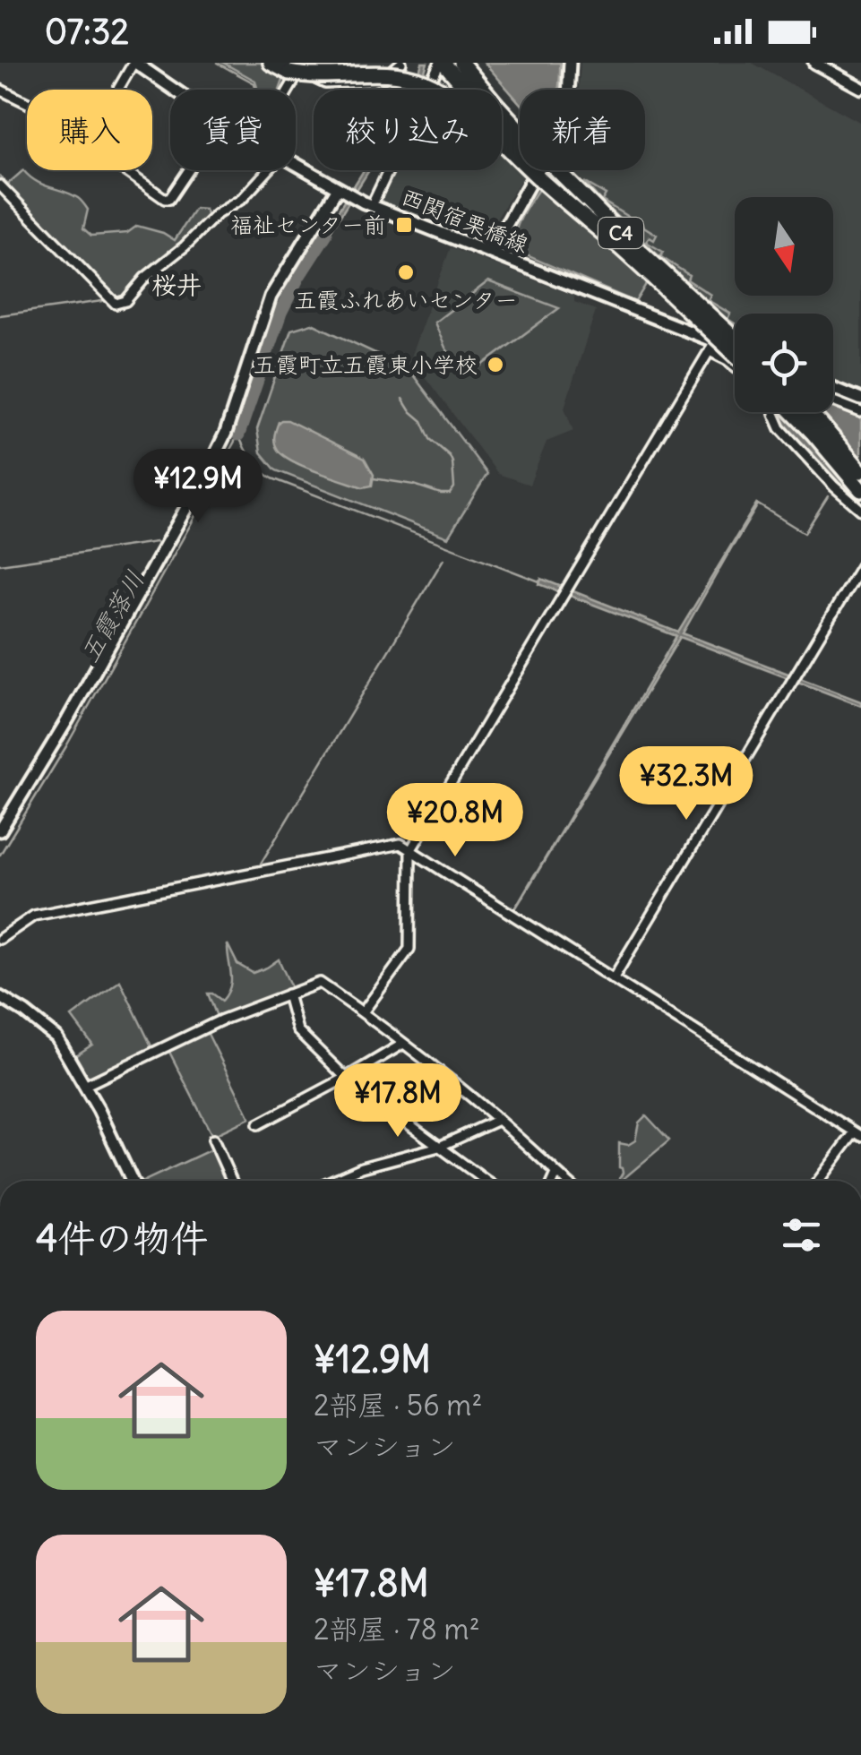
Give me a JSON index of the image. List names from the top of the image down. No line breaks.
{"streets":{"highway":["C4"],"street":["西関宿栗橋線"]},"districts":["桜井"],"water":["五霞落川"],"places":{"transit":["福祉センター前"],"other":["五霞ふれあいセンター","五霞町立五霞東小学校"]},"north":"bottom","page":{"status":"07:32","chip":["購入","賃貸","絞り込み","新着"],"price":["¥12.9M","¥32.3M","¥20.8M","¥17.8M"],"heading":"4件の物件","list":[{"name":"¥12.9M","note":"2部屋 · 56 m² · マンション"},{"name":"¥17.8M","note":"2部屋 · 78 m² · マンション"}]}}
